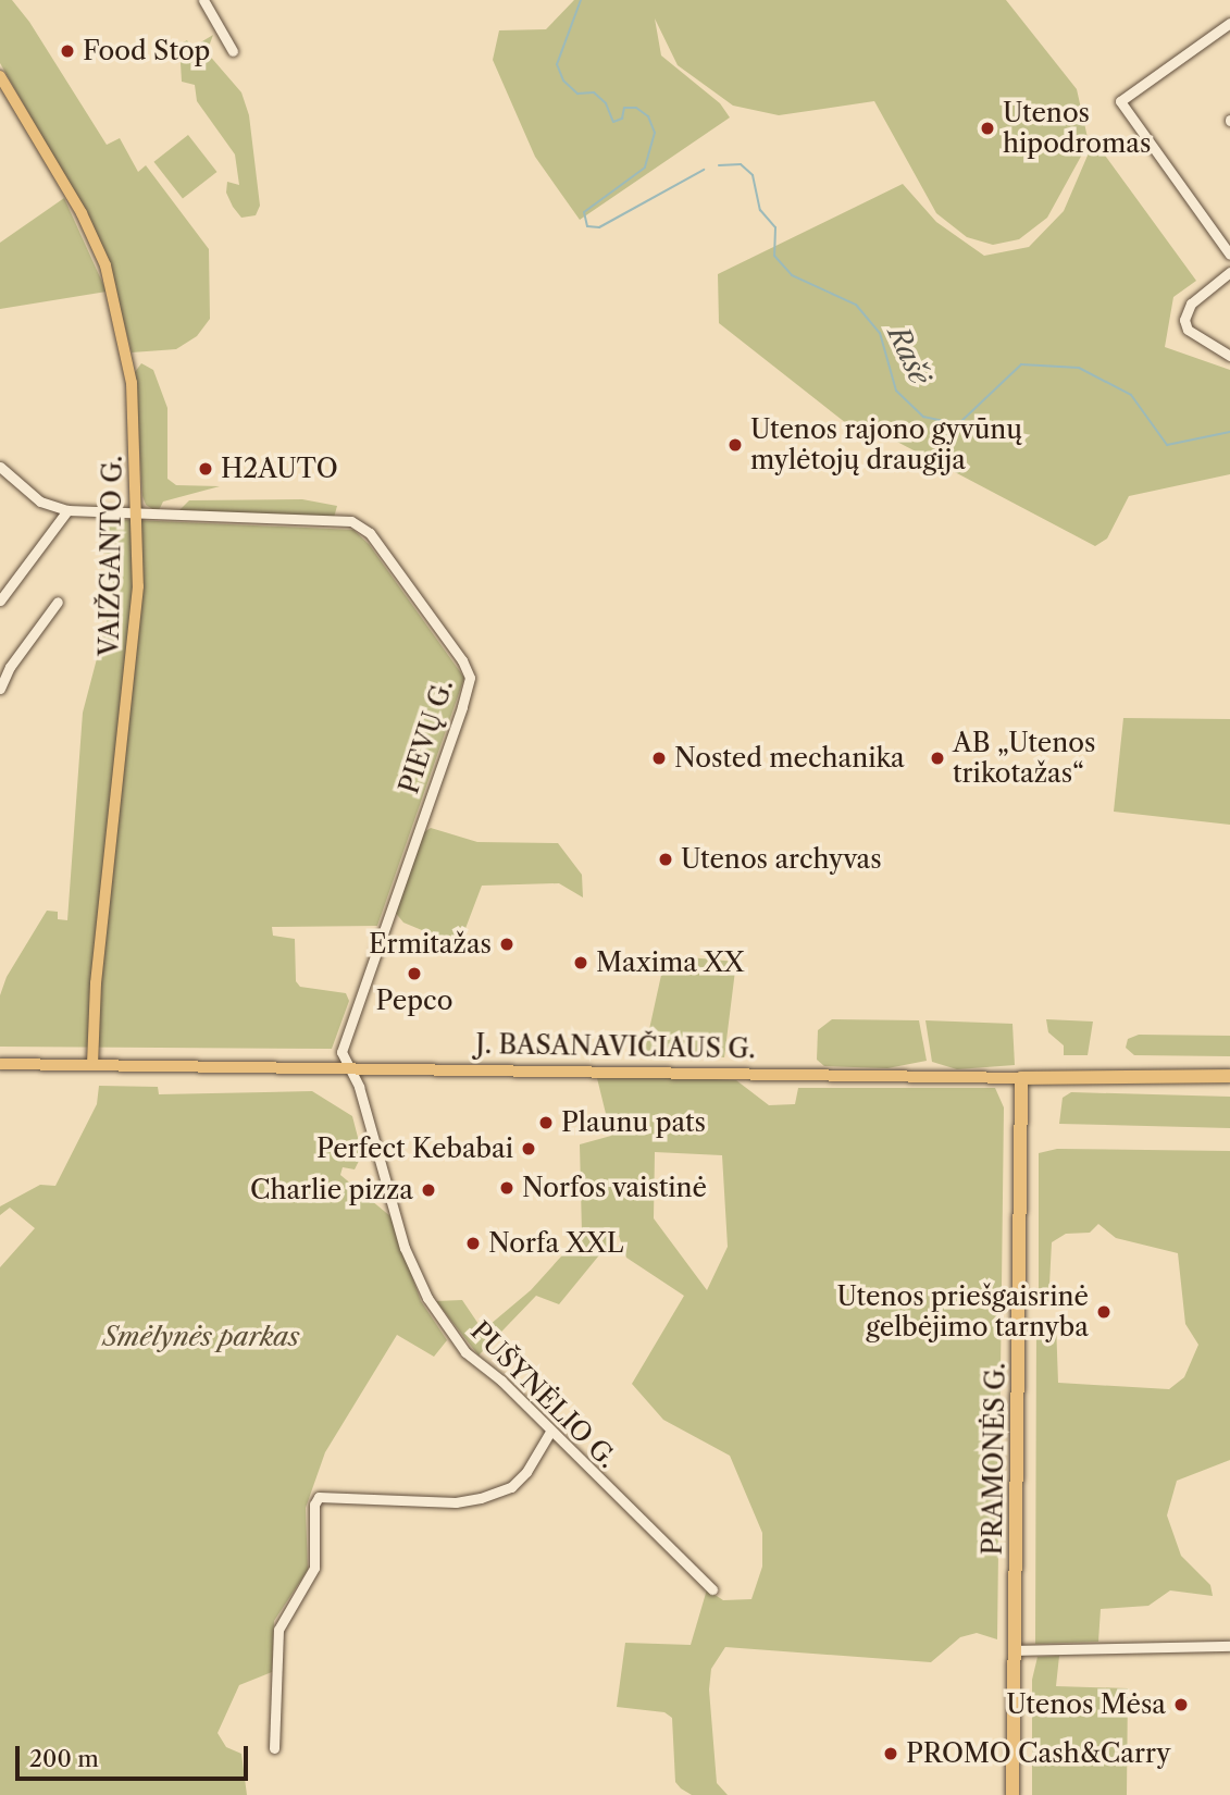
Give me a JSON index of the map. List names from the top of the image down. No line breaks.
{"streets":{"highway":["J. BASANAVIČIAUS G.","PRAMONĖS G."],"main road":["VAIŽGANTO G."],"street":["PIEVŲ G.","PUŠYNĖLIO G."]},"crossings":[["VAIŽGANTO G.","PIEVŲ G."],["VAIŽGANTO G.","J. BASANAVIČIAUS G."],["PIEVŲ G.","J. BASANAVIČIAUS G."],["PIEVŲ G.","PUŠYNĖLIO G."],["J. BASANAVIČIAUS G.","PUŠYNĖLIO G."],["J. BASANAVIČIAUS G.","PRAMONĖS G."]],"water":["Rašė"],"parks":["Smėlynės parkas"],"places":["Food Stop","Utenos hipodromas","Utenos rajono gyvūnų mylėtojų draugija","H2AUTO","Nosted mechanika","AB „Utenos trikotažas“","Utenos archyvas","Ermitažas","Maxima XX","Pepco","Plaunu pats","Perfect Kebabai","Norfos vaistinė","Charlie pizza","Norfa XXL","Utenos priešgaisrinė gelbėjimo tarnyba","Utenos Mėsa","PROMO Cash&Carry"],"scale_bar":"200 m"}
